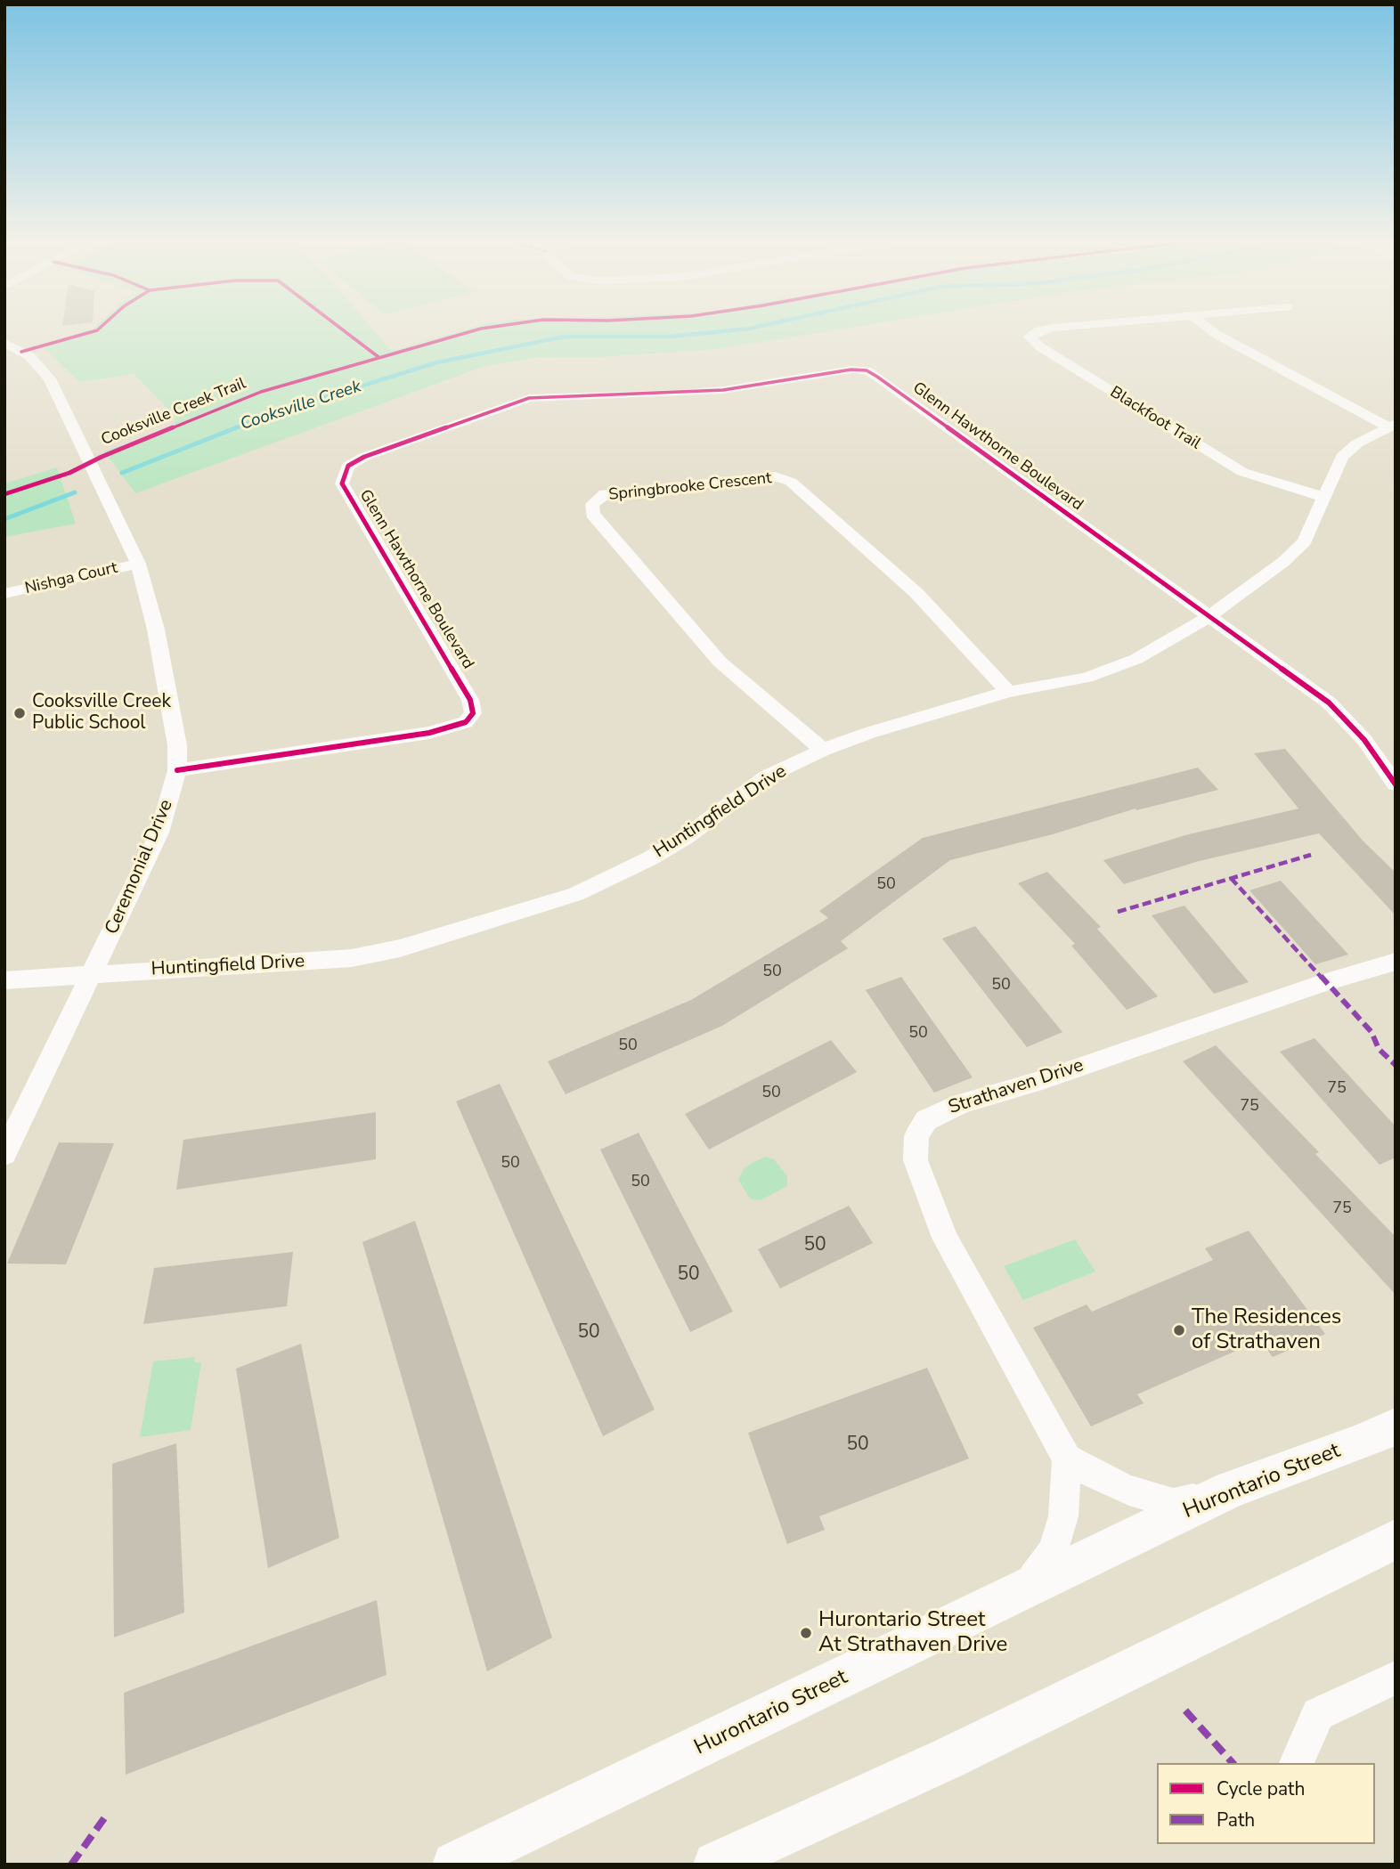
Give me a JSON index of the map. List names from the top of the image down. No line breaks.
{"streets":{"main road":["Hurontario Street"],"street":["Blackfoot Trail","Glenn Hawthorne Boulevard","Springbrooke Crescent","Nishga Court","Huntingfield Drive","Ceremonial Drive","Strathaven Drive"],"cycle path":["Cooksville Creek Trail"]},"crossings":[["Blackfoot Trail","Huntingfield Drive"],["Glenn Hawthorne Boulevard","Huntingfield Drive"],["Glenn Hawthorne Boulevard","Ceremonial Drive"],["Springbrooke Crescent","Huntingfield Drive"],["Nishga Court","Ceremonial Drive"],["Huntingfield Drive","Ceremonial Drive"],["Strathaven Drive","Hurontario Street"]],"water":["Cooksville Creek"],"places":["Cooksville Creek Public School","The Residences of Strathaven","Hurontario Street At Strathaven Drive"],"house_numbers":["50","50","50","50","50","75","50","75","50","50","75","50","50","50","50"],"legend":["Cycle path","Path"]}
